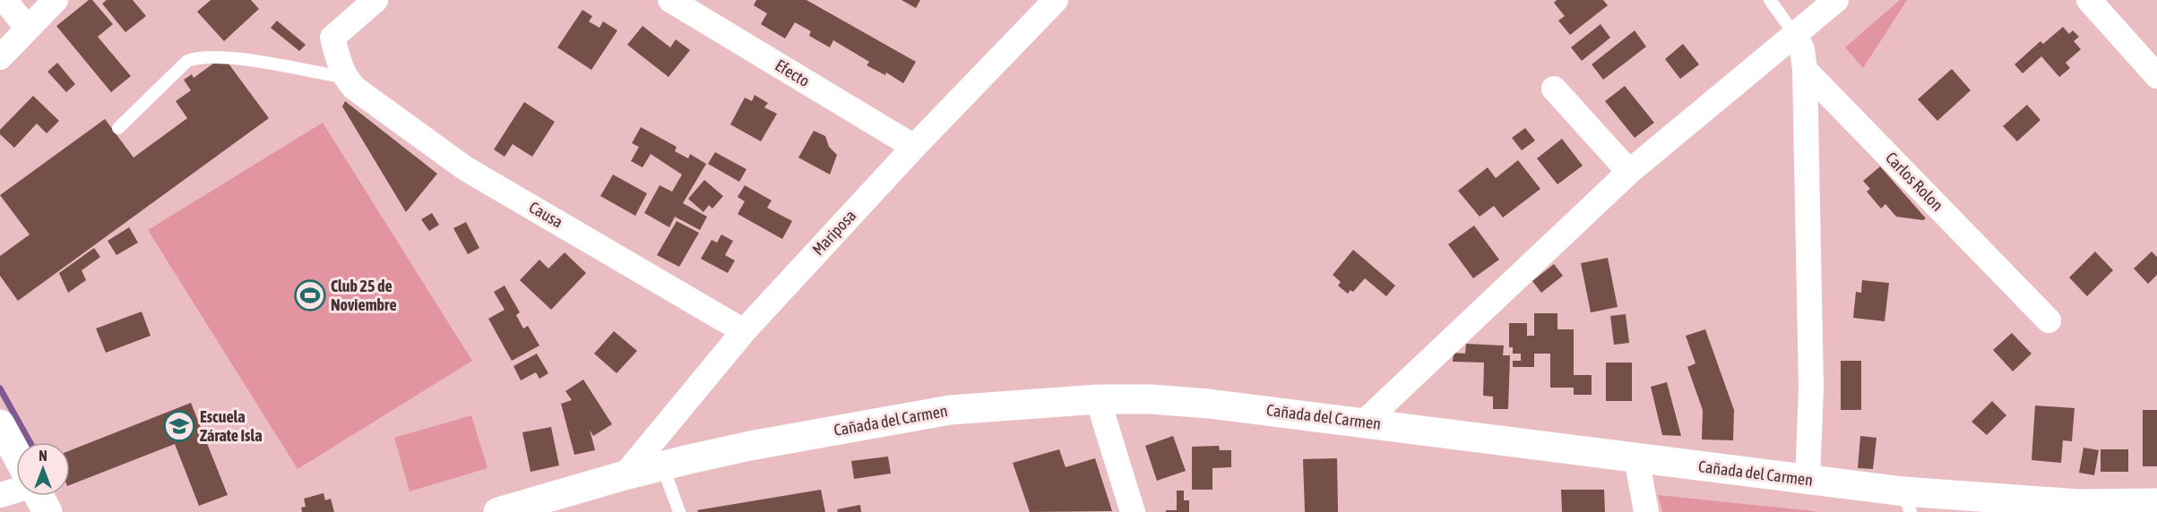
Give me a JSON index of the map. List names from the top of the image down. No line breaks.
{"streets":{"street":["Efecto","Carlos Rolon","Causa","Mariposa","Cañada del Carmen"]},"crossings":[["Efecto","Mariposa"],["Causa","Mariposa"],["Mariposa","Cañada del Carmen"]],"places":{"sports":["Club 25 de Noviembre"],"school or university":["Escuela Zárate Isla"]},"north":"top"}
